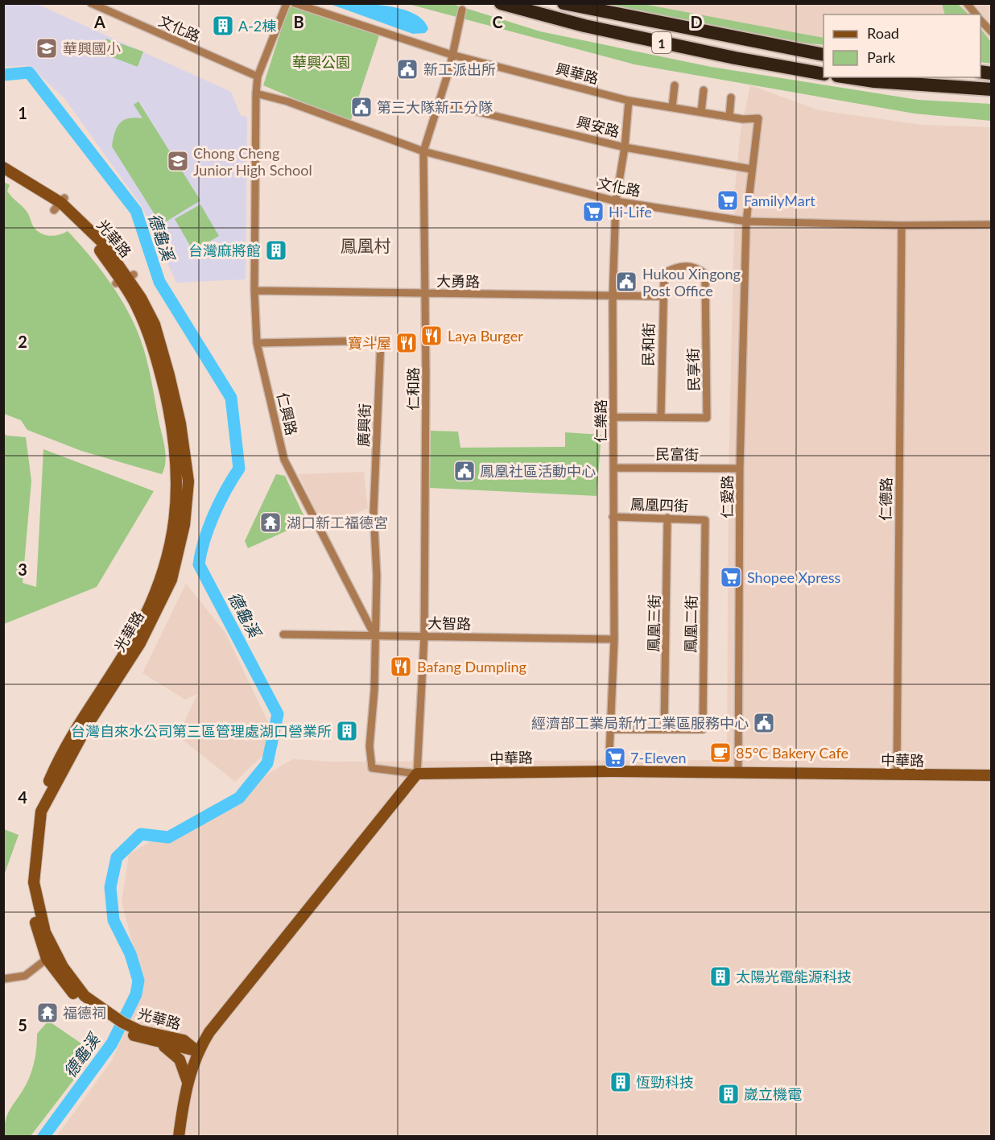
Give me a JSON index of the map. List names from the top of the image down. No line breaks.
{"streets":{"highway":["1"],"street":["文化路","興華路","興安路","光華路","大勇路","民和街","民享街","仁和路","仁興路","仁樂路","廣興街","民富街","仁愛路","仁德路","鳳凰四街","大智路","鳳凰三街","鳳凰二街","中華路"]},"crossings":[["文化路","興華路"],["文化路","仁和路"],["文化路","仁興路"],["文化路","仁樂路"],["文化路","仁愛路"],["文化路","仁德路"],["興華路","興安路"],["興華路","仁和路"],["興華路","仁樂路"],["興華路","仁愛路"],["興安路","仁和路"],["興安路","仁樂路"],["大勇路","民和街"],["大勇路","仁和路"],["大勇路","仁興路"],["大勇路","仁樂路"],["民和街","民享街"],["民享街","仁樂路"],["仁和路","仁興路"],["仁和路","大智路"],["仁和路","中華路"],["仁興路","廣興街"],["仁興路","大智路"],["仁興路","中華路"],["仁樂路","民富街"],["仁樂路","鳳凰四街"],["仁樂路","大智路"],["仁樂路","中華路"],["廣興街","大智路"],["民富街","仁愛路"],["仁愛路","中華路"],["仁德路","中華路"],["鳳凰四街","鳳凰三街"],["鳳凰四街","鳳凰二街"],["鳳凰三街","鳳凰二街"]],"districts":["鳳凰村"],"water":["德龜溪"],"parks":["華興公園"],"places":{"building":["A-2棟","台灣麻將館","台灣自來水公司第三區管理處湖口營業所","太陽光電能源科技","恆勁科技","崴立機電"],"school or university":["華興國小","Chong Cheng Junior High School"],"public building":["新工派出所","第三大隊新工分隊","Hukou Xingong Post Office","鳳凰社區活動中心","經濟部工業局新竹工業區服務中心"],"supermarket":["FamilyMart","Hi-Life","Shopee Xpress","7-Eleven"],"restaurant":["Laya Burger","寶斗屋","Bafang Dumpling"],"temple":["湖口新工福德宮","福德祠"],"cafe":["85°C Bakery Cafe"]},"legend":["Road","Park"],"grid":{"columns":["A","B","C","D"],"rows":["1","2","3","4","5"]}}
